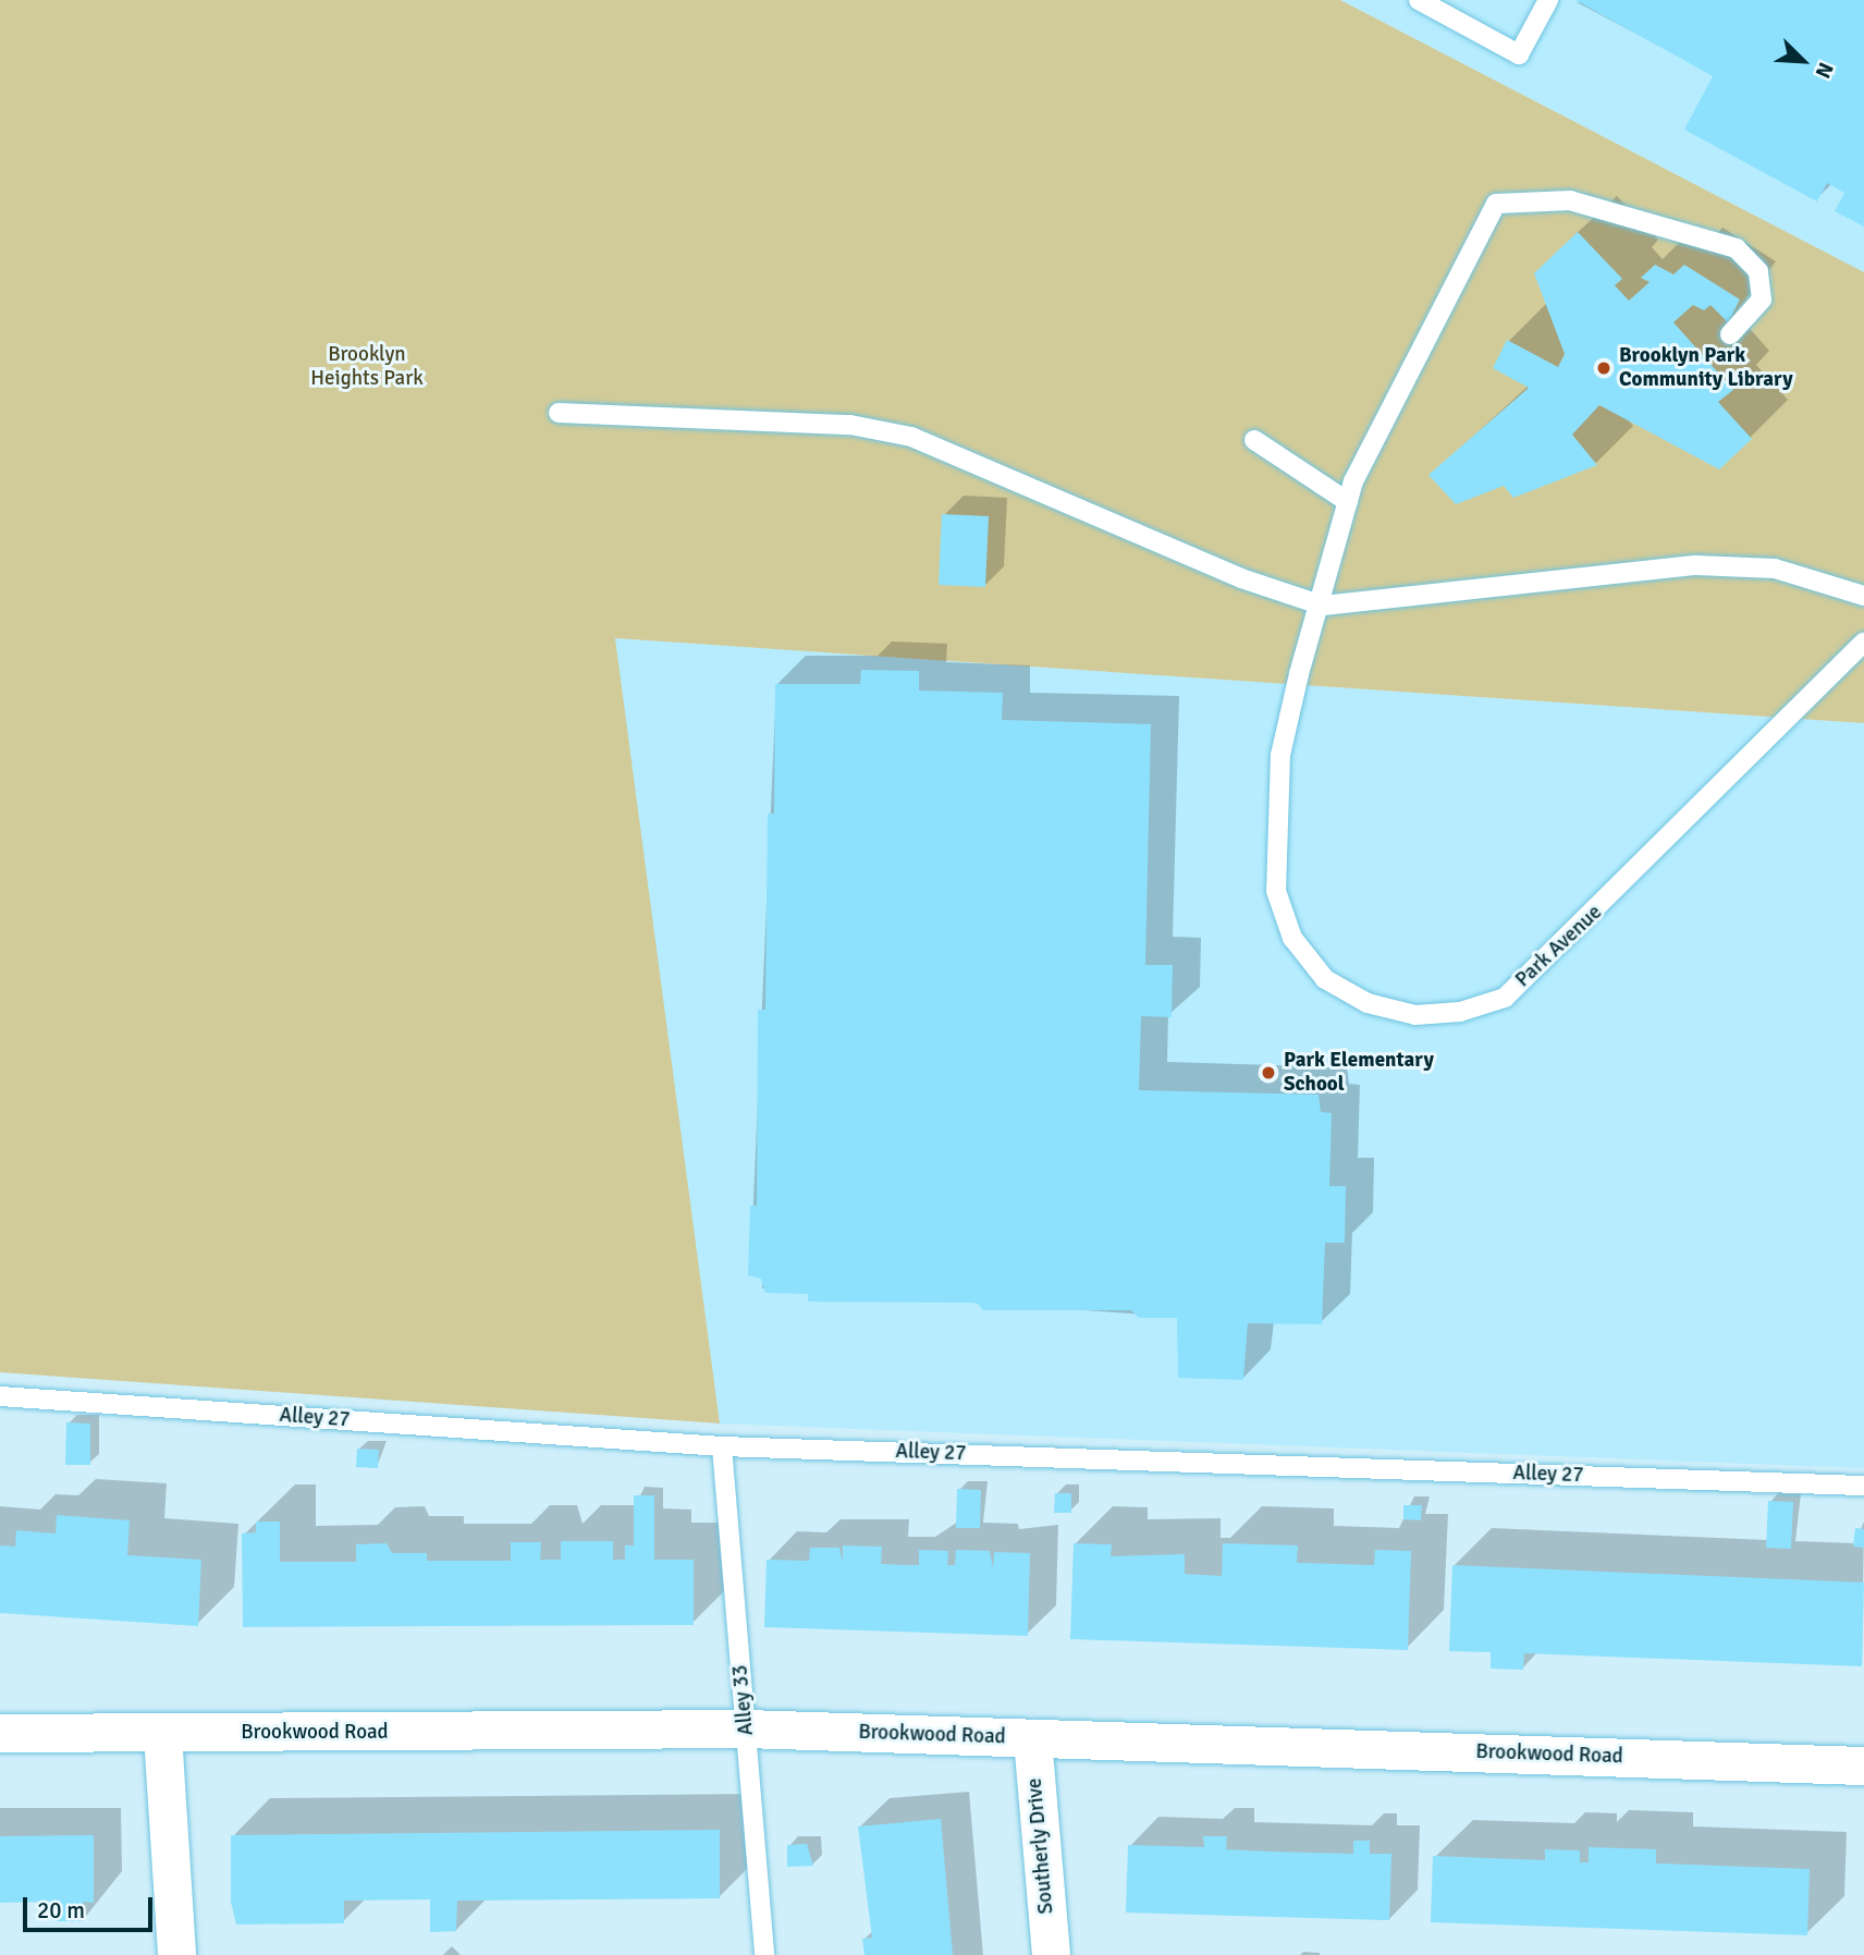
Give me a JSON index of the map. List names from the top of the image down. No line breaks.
{"streets":{"street":["Brookwood Road","Southerly Drive"],"lane":["Park Avenue","Alley 27","Alley 33"]},"crossings":[["Alley 27","Alley 33"],["Alley 33","Brookwood Road"],["Brookwood Road","Southerly Drive"]],"parks":["Brooklyn Heights Park"],"places":["Brooklyn Park Community Library","Park Elementary School"],"scale_bar":"20 m","north":"bottom right"}
